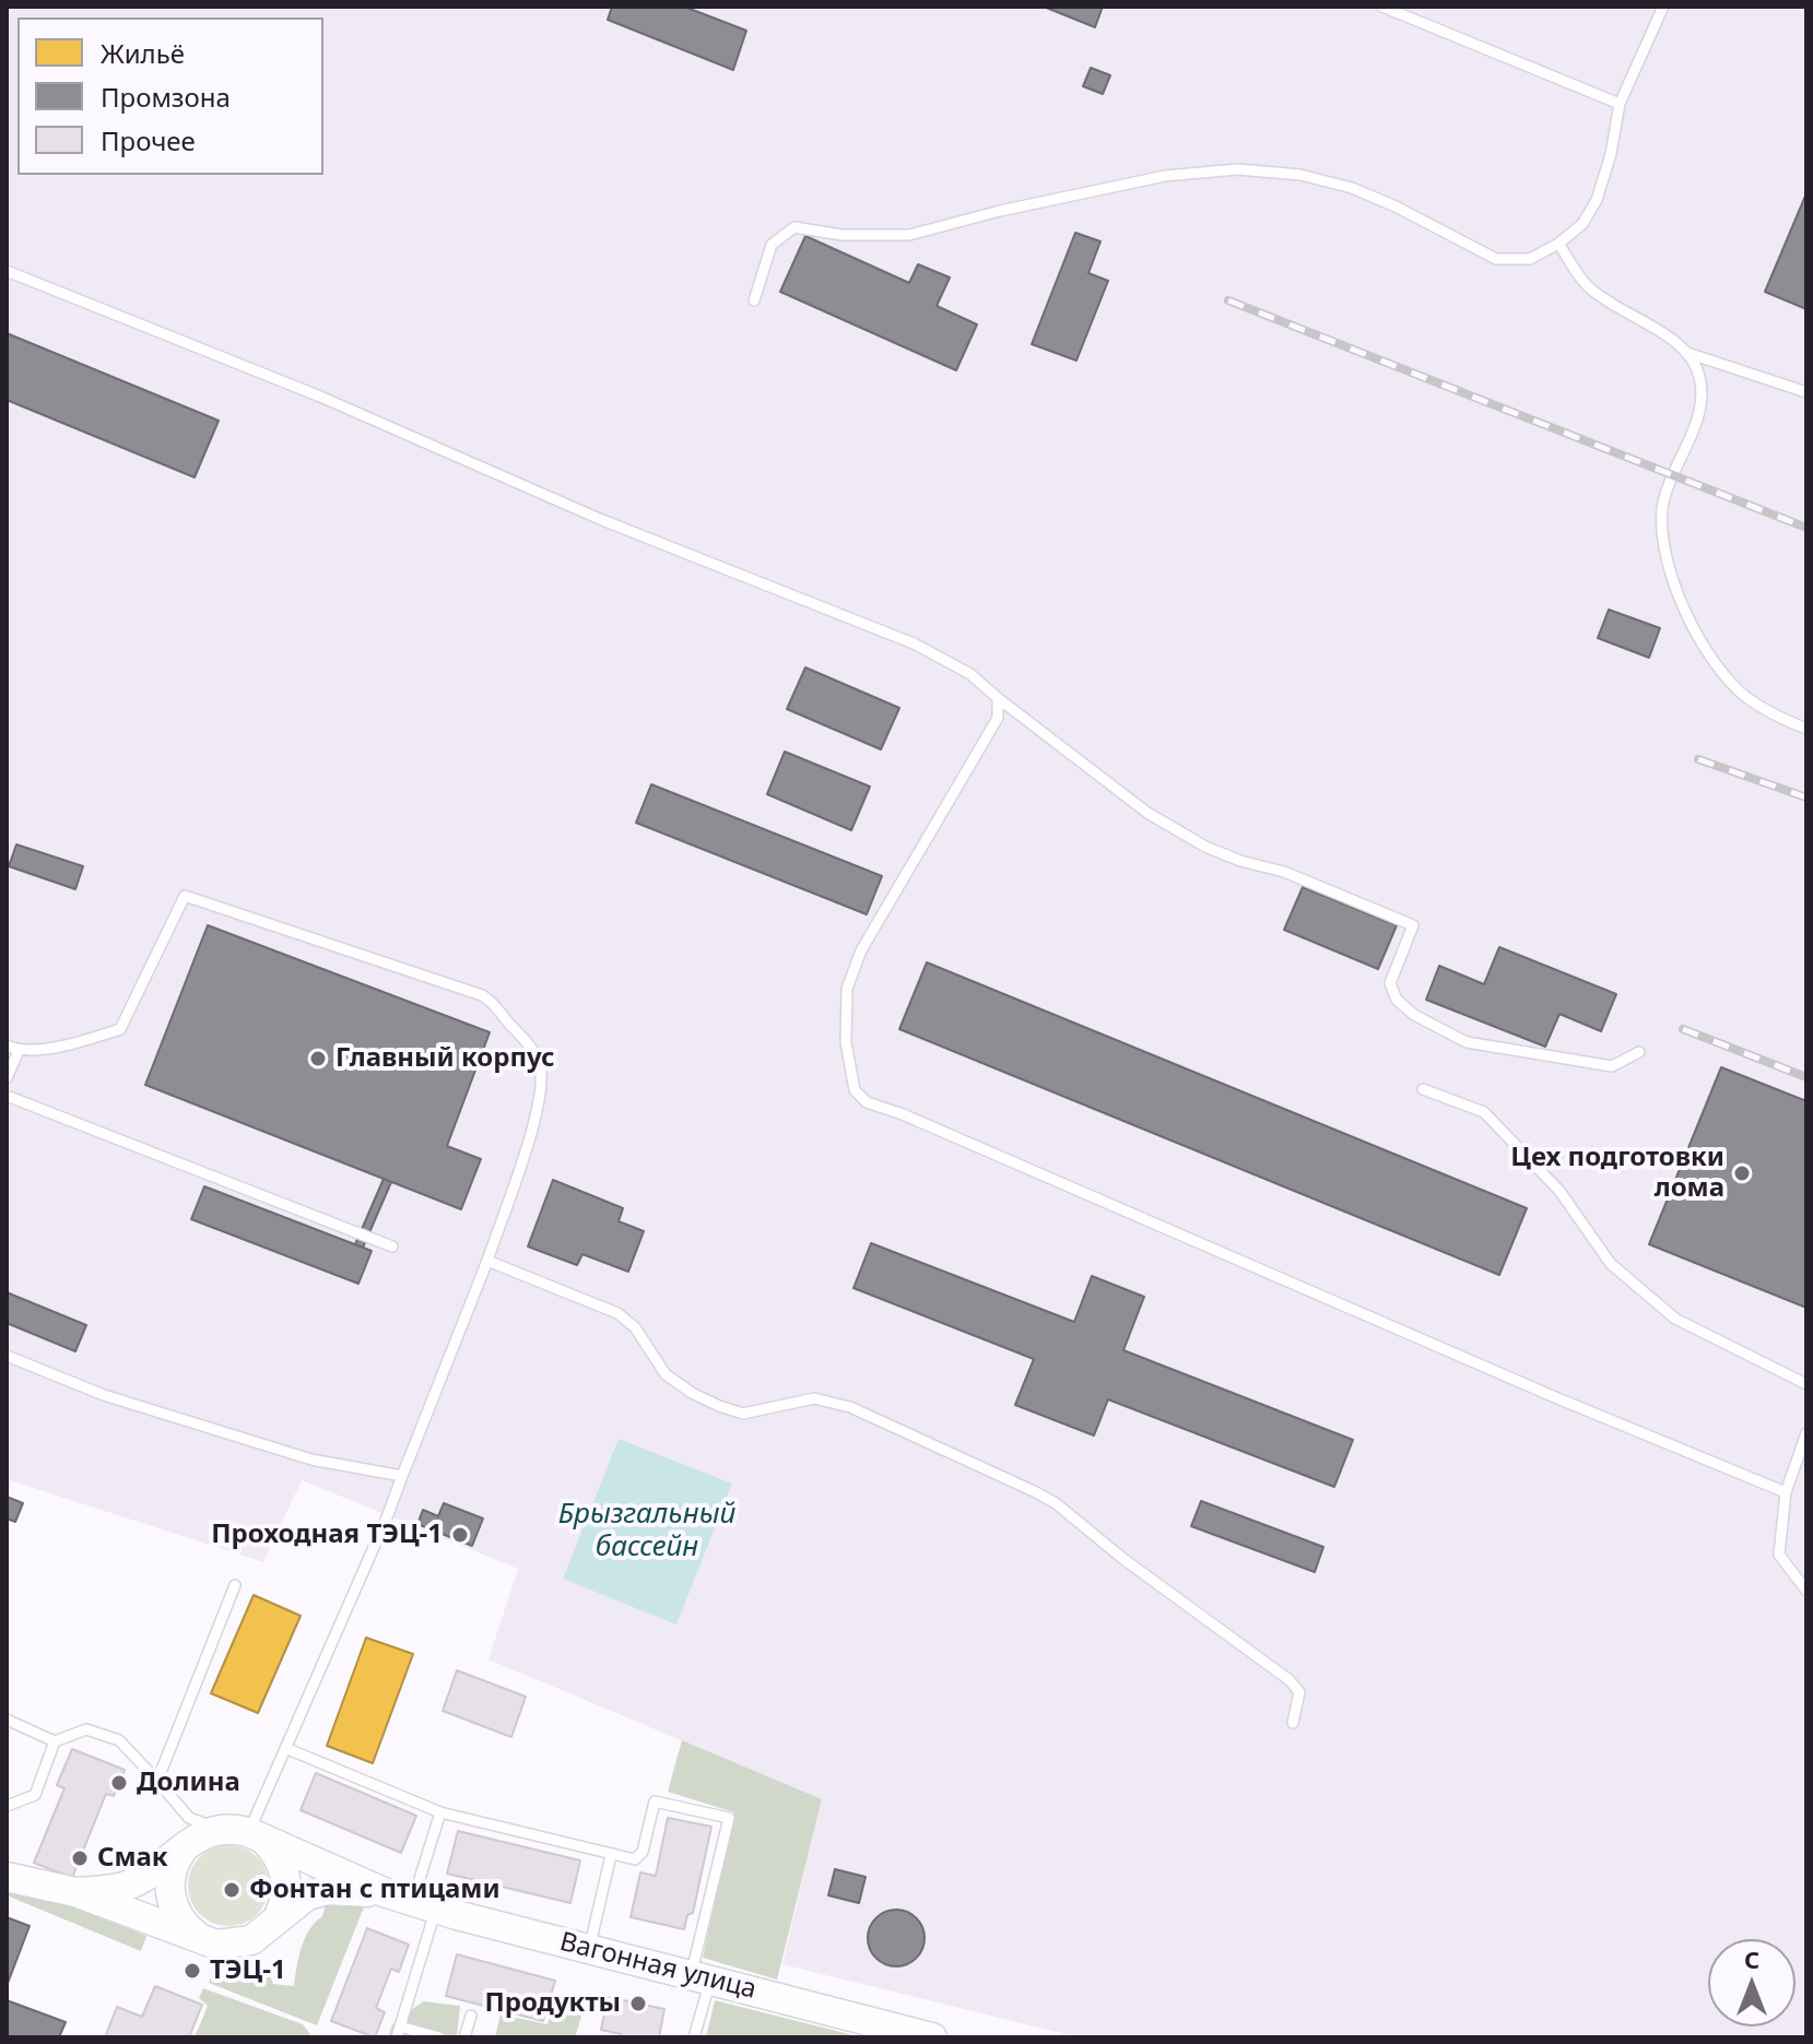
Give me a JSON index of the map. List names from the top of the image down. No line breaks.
{"streets":{"street":["Вагонная улица"]},"water":["Брызгальный бассейн"],"places":["Главный корпус","Цех подготовки лома","Проходная ТЭЦ-1","Долина","Смак","Фонтан с птицами","ТЭЦ-1","Продукты"],"legend":["Жильё","Промзона","Прочее"],"north":"top"}
